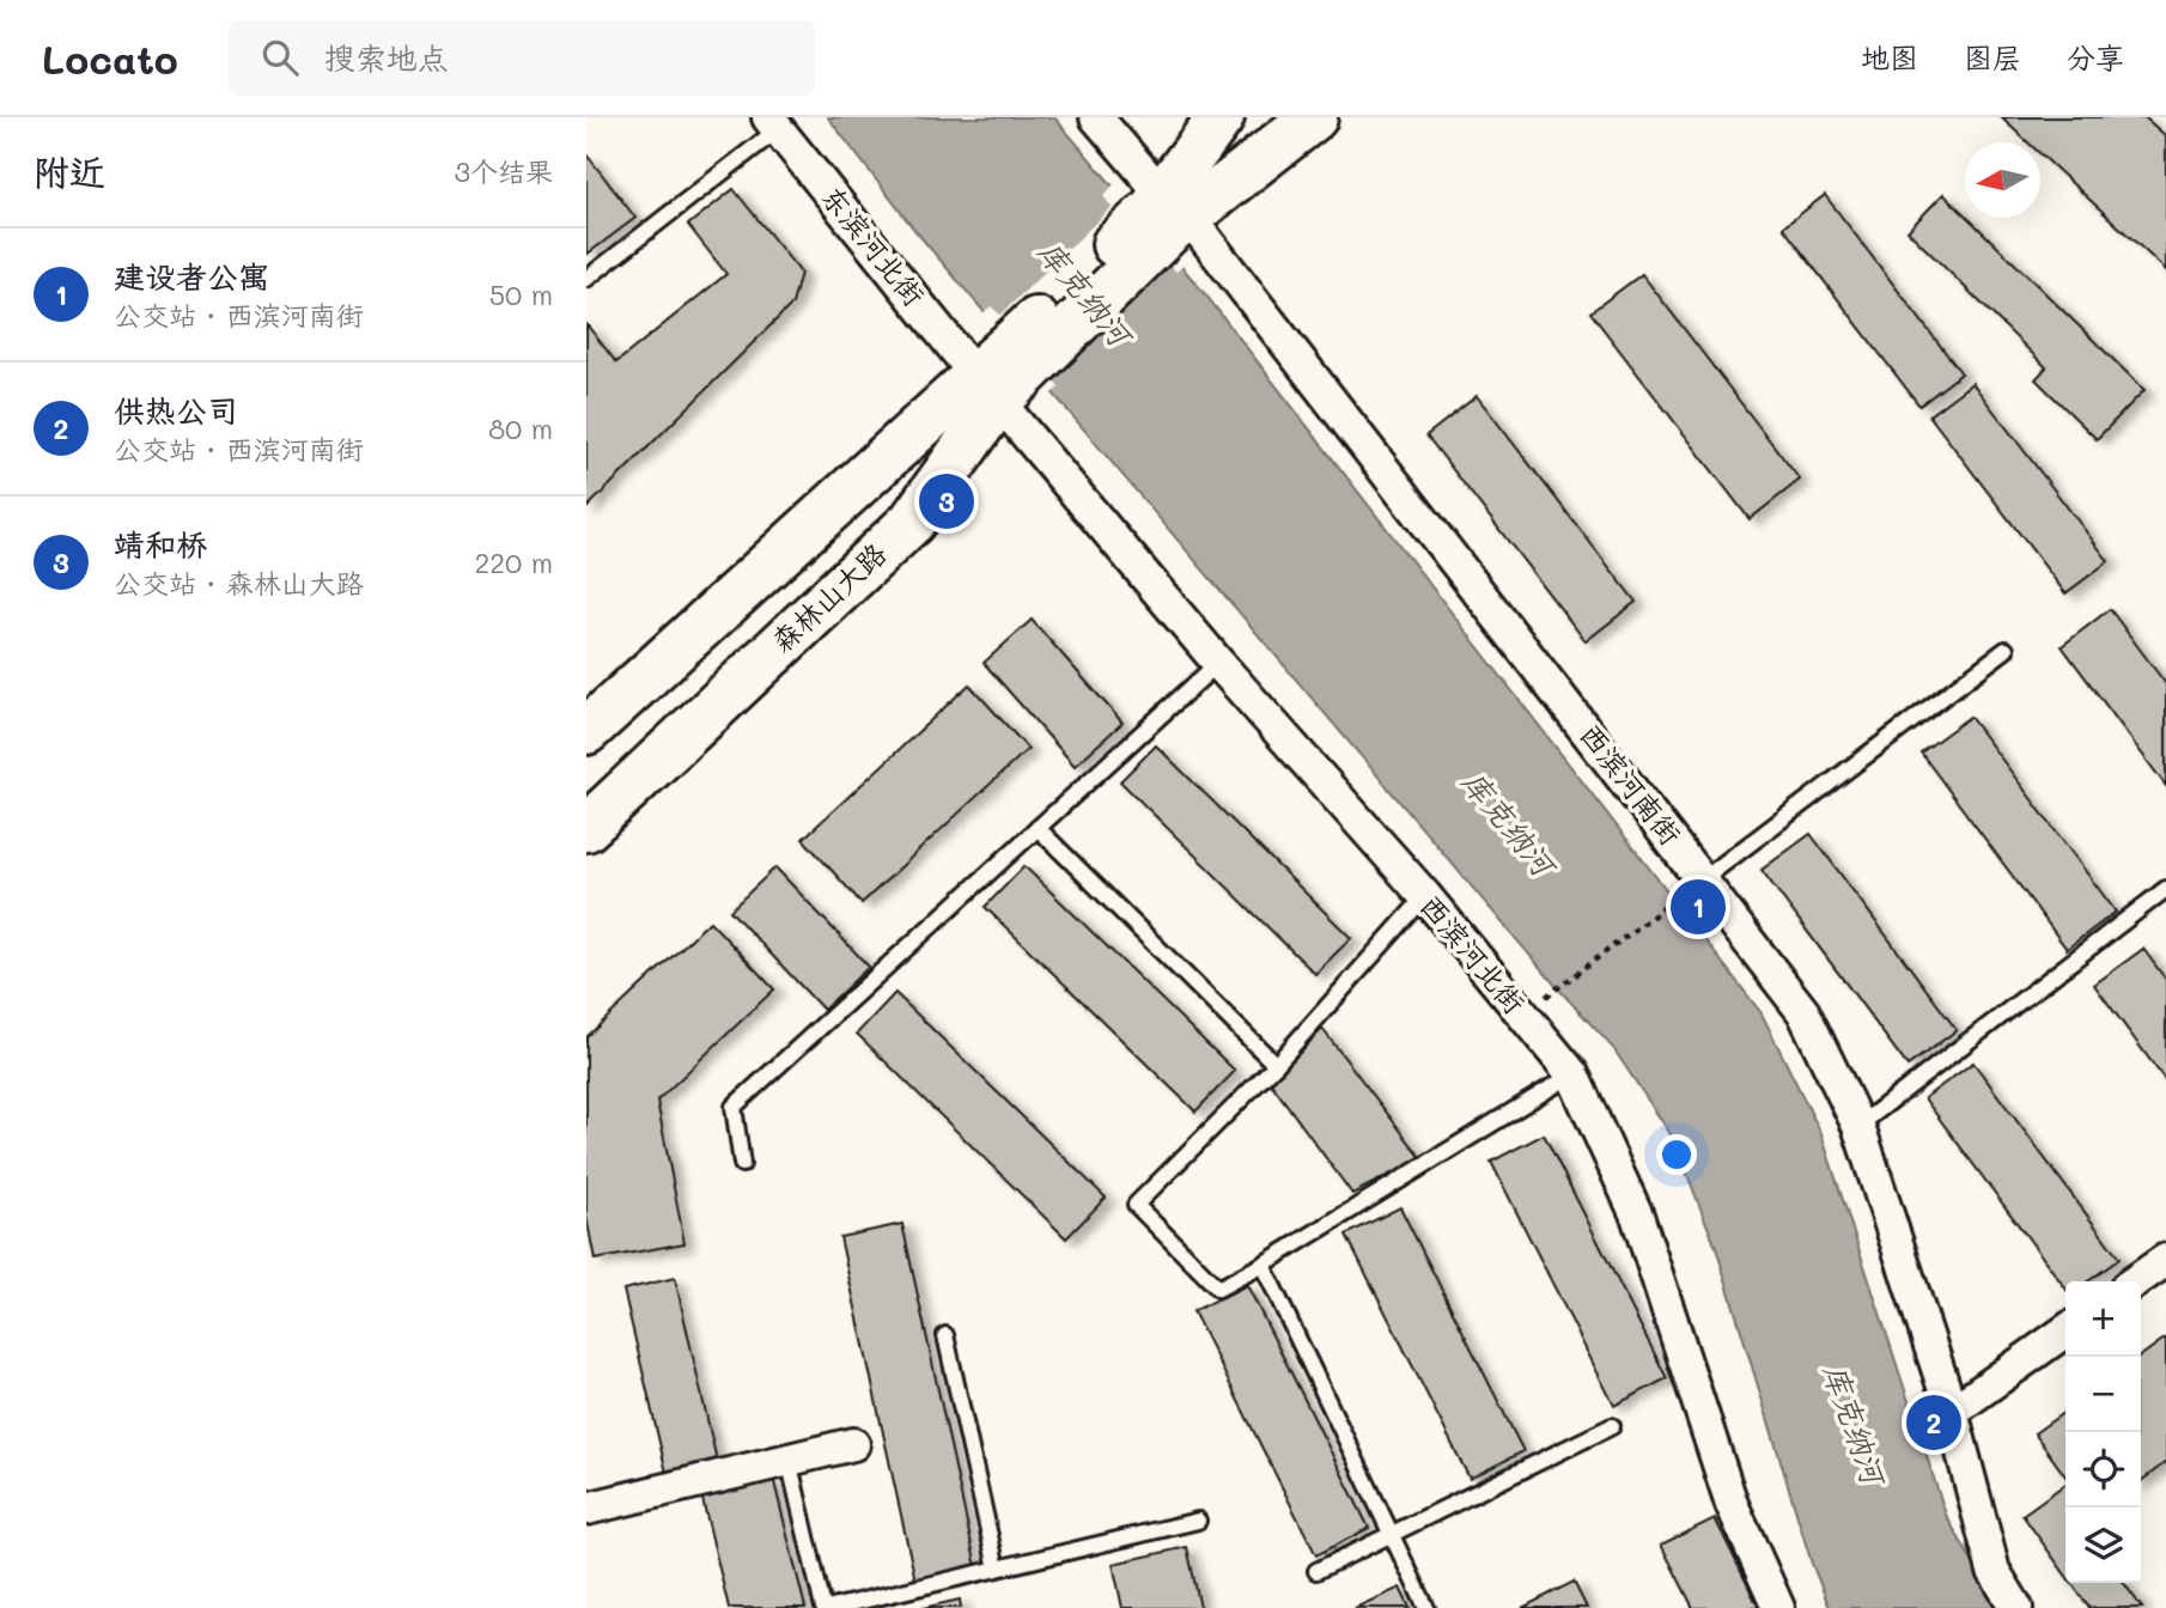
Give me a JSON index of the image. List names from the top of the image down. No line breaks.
{"streets":{"main road":["森林山大路"],"street":["东滨河北街","西滨河南街","西滨河北街"]},"crossings":[["东滨河北街","森林山大路"],["东滨河北街","西滨河北街"],["森林山大路","西滨河南街"],["森林山大路","西滨河北街"]],"water":["库克纳河"],"north":"left","page":{"header":"Locato","search":"搜索地点","nav":["地图","图层","分享"],"heading":["附近","3个结果"],"list":[{"mark":"1","name":"建设者公寓","note":"公交站 · 西滨河南街","value":"50 m"},{"mark":"2","name":"供热公司","note":"公交站 · 西滨河南街","value":"80 m"},{"mark":"3","name":"靖和桥","note":"公交站 · 森林山大路","value":"220 m"}],"pins":["3","1","2"],"map_buttons":["+","−"]}}
